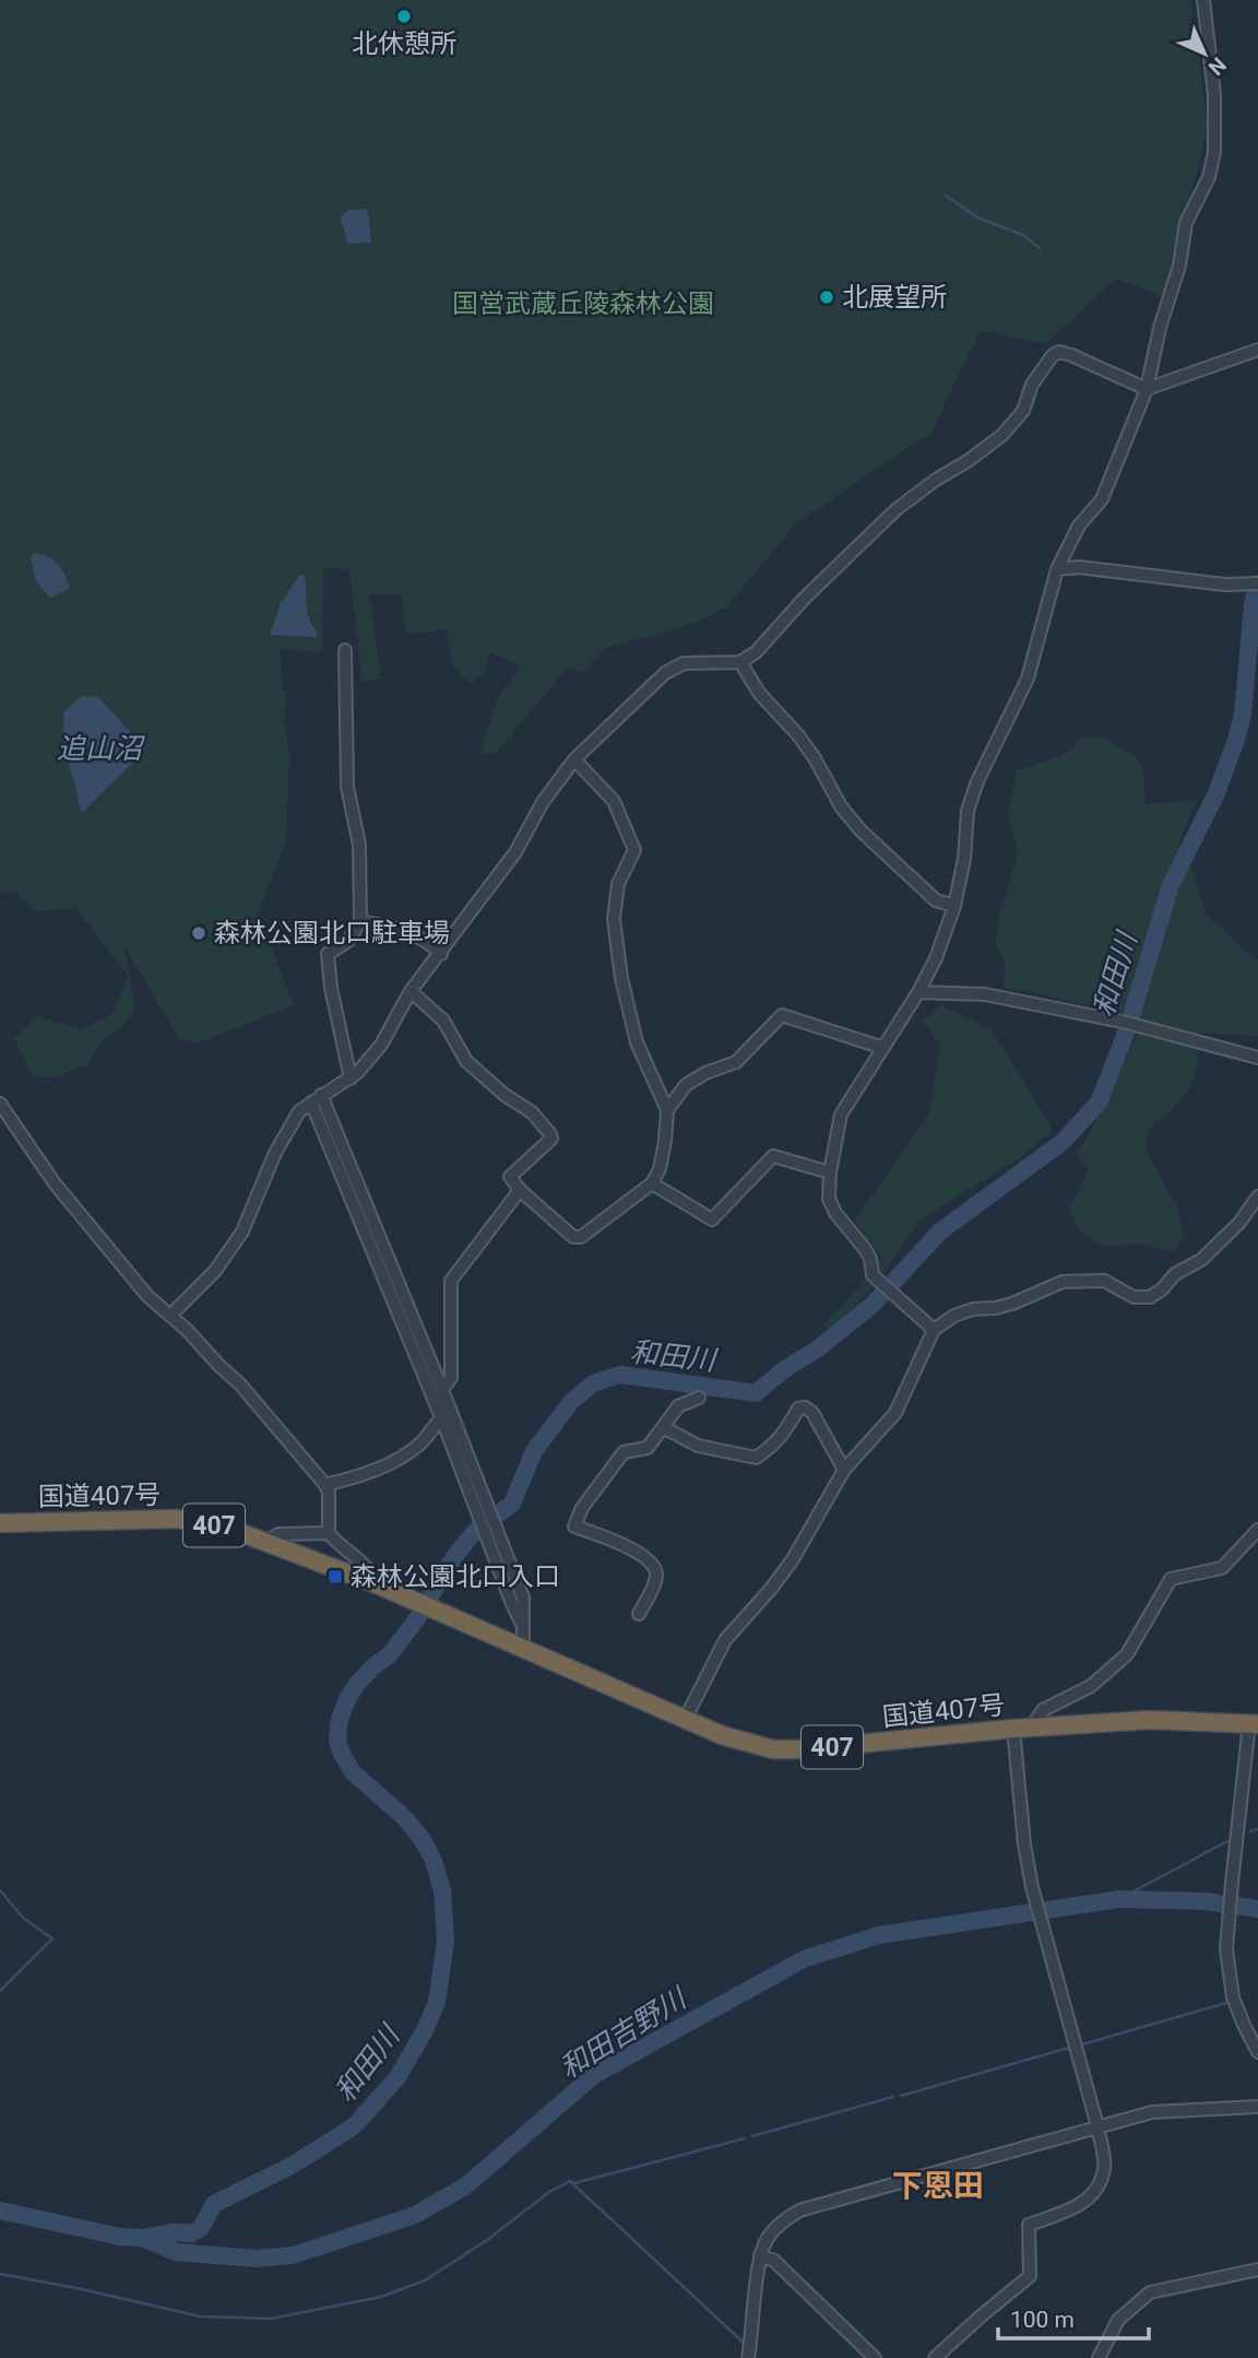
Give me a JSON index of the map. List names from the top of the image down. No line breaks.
{"streets":{"highway":["国道407号","407"]},"districts":["下恩田"],"water":["追山沼","和田川","和田吉野川"],"parks":["国営武蔵丘陵森林公園"],"places":{"other":["北休憩所","北展望所","森林公園北口駐車場"],"transit":["森林公園北口入口"]},"scale_bar":"100 m","north":"bottom right"}
